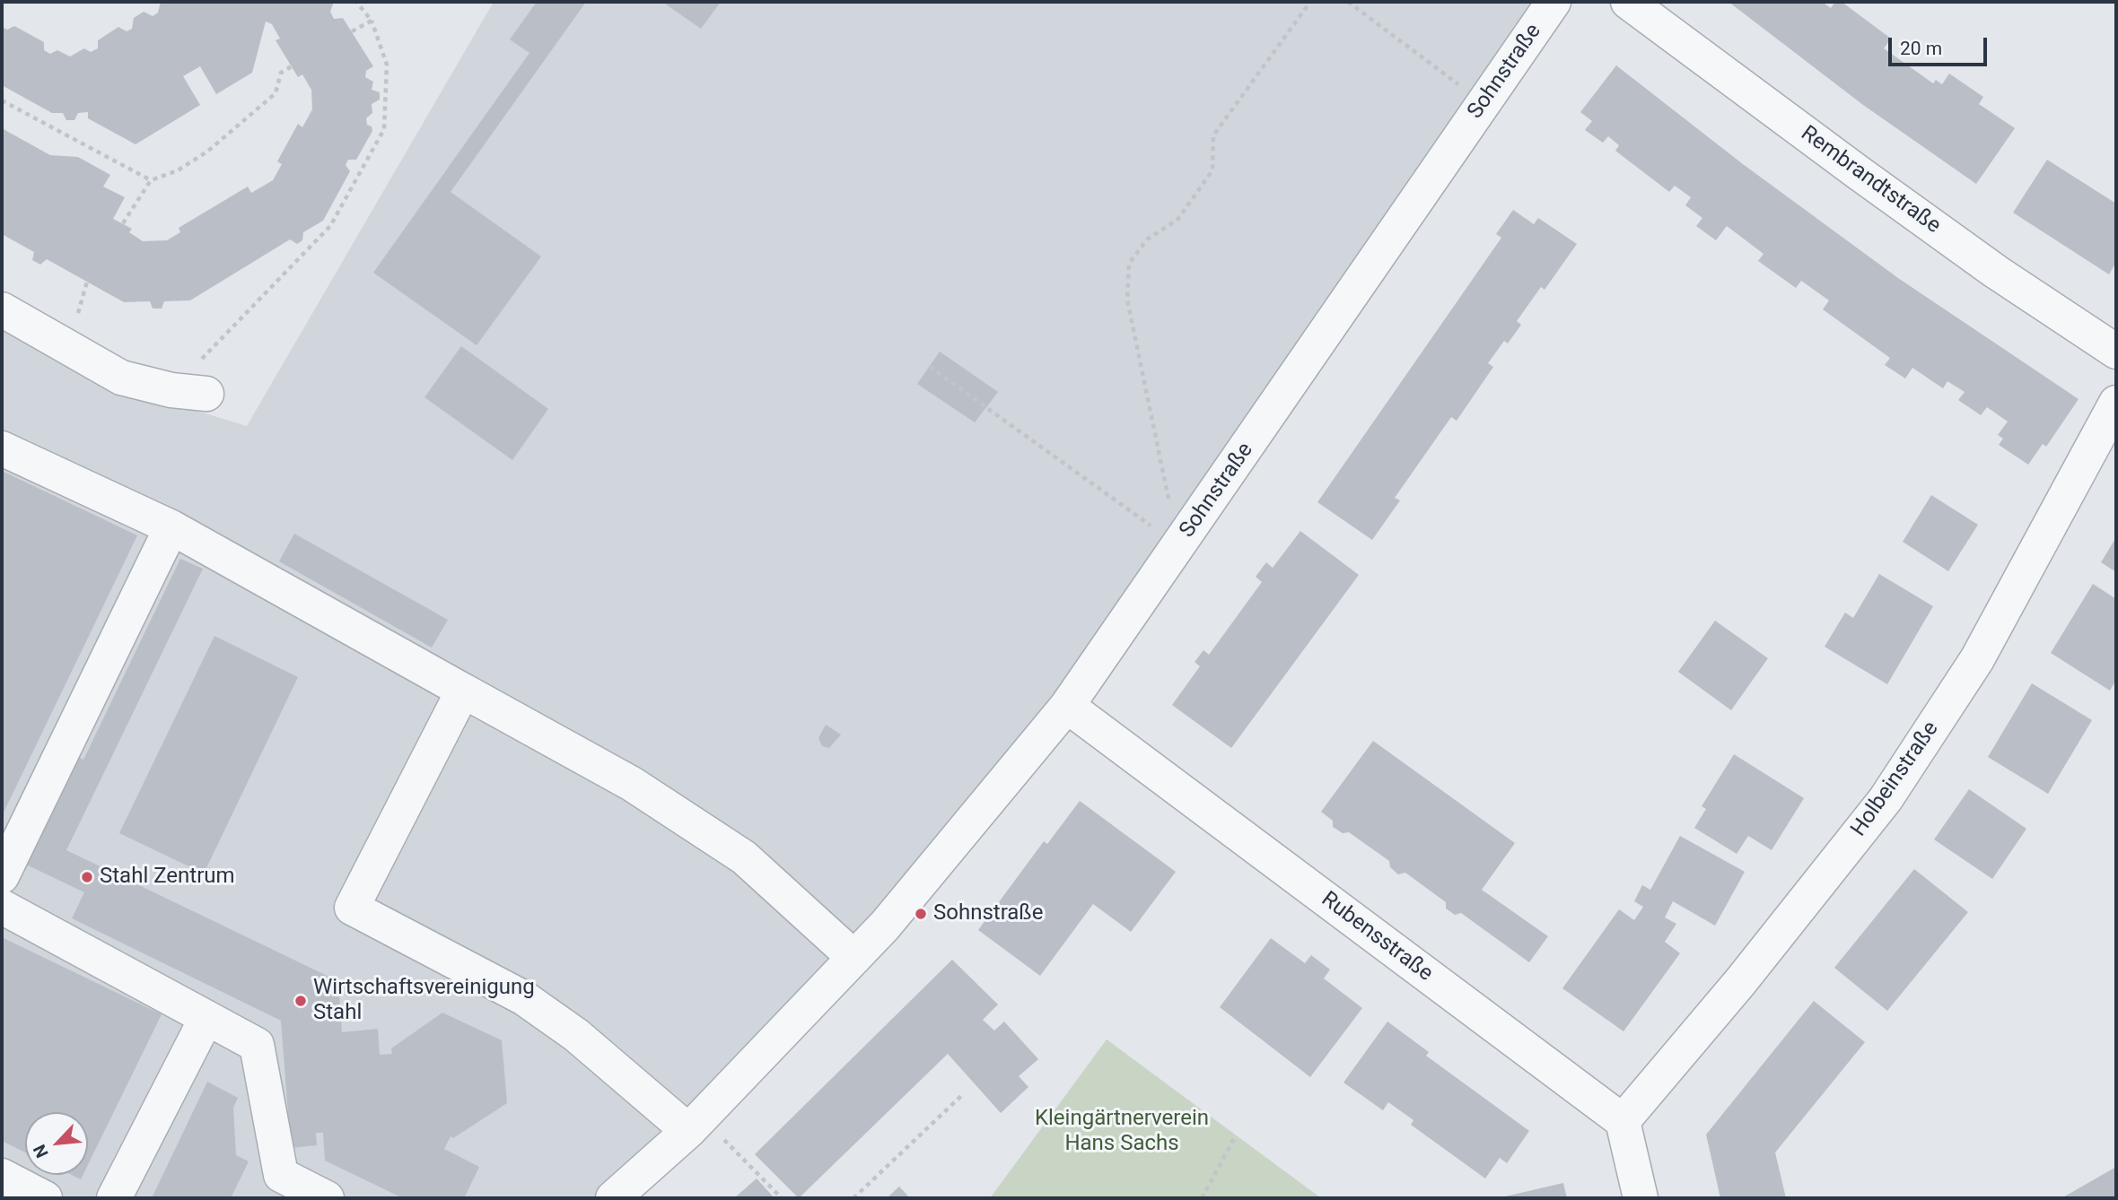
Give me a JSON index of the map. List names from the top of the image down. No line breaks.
{"streets":{"street":["Sohnstraße","Rembrandtstraße","Holbeinstraße","Rubensstraße"]},"crossings":[["Sohnstraße","Rubensstraße"],["Holbeinstraße","Rubensstraße"]],"parks":["Kleingärtnerverein Hans Sachs"],"places":["Stahl Zentrum","Sohnstraße","Wirtschaftsvereinigung Stahl"],"scale_bar":"20 m","north":"bottom left"}
